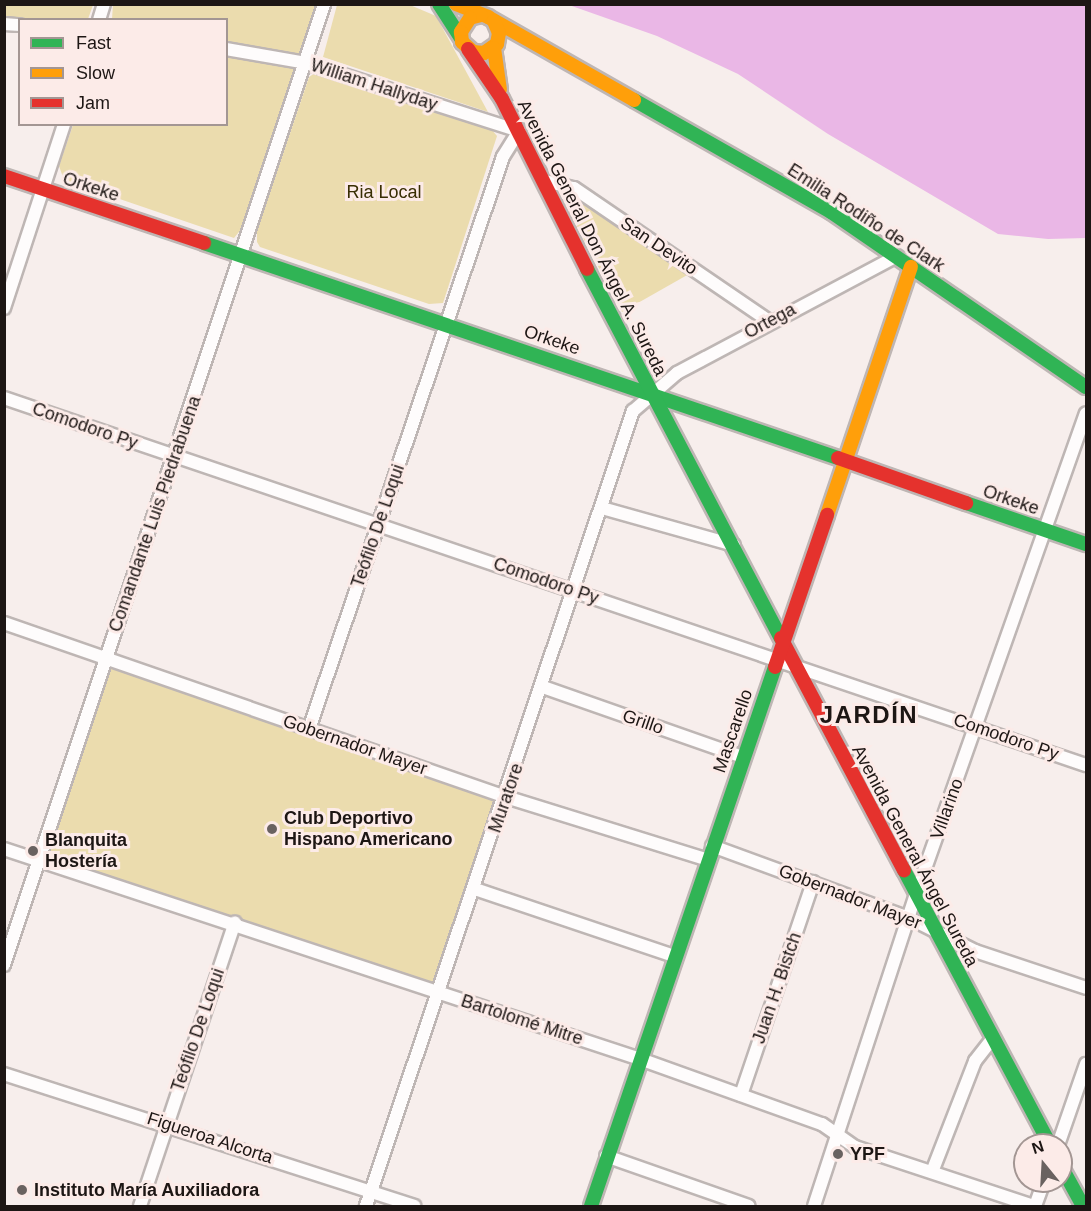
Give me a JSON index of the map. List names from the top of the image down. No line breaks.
{"streets":{"main road":["Orkeke","Emilia Rodiño de Clark","Avenida General Don Ángel A. Sureda","Mascarello","Avenida General Ángel Sureda"],"street":["William Hallyday","San Devito","Ortega","Comodoro Py","Comandante Luis Piedrabuena","Teófilo De Loqui","Grillo","Gobernador Mayer","Muratore","Villarino","Juan H. Bistch","Bartolomé Mitre","Figueroa Alcorta"]},"crossings":[["William Hallyday","Avenida General Don Ángel A. Sureda"],["William Hallyday","Comandante Luis Piedrabuena"],["William Hallyday","Teófilo De Loqui"],["Orkeke","Avenida General Don Ángel A. Sureda"],["Orkeke","Ortega"],["Orkeke","Comandante Luis Piedrabuena"],["Orkeke","Teófilo De Loqui"],["Orkeke","Mascarello"],["Orkeke","Muratore"],["Orkeke","Villarino"],["Orkeke","Avenida General Ángel Sureda"],["Emilia Rodiño de Clark","Avenida General Don Ángel A. Sureda"],["Emilia Rodiño de Clark","Ortega"],["Emilia Rodiño de Clark","Mascarello"],["Avenida General Don Ángel A. Sureda","San Devito"],["Avenida General Don Ángel A. Sureda","Ortega"],["Avenida General Don Ángel A. Sureda","Teófilo De Loqui"],["Avenida General Don Ángel A. Sureda","Muratore"],["Avenida General Don Ángel A. Sureda","Avenida General Ángel Sureda"],["San Devito","Ortega"],["Ortega","Muratore"],["Ortega","Avenida General Ángel Sureda"],["Comodoro Py","Comandante Luis Piedrabuena"],["Comodoro Py","Teófilo De Loqui"],["Comodoro Py","Mascarello"],["Comodoro Py","Muratore"],["Comodoro Py","Villarino"],["Comodoro Py","Avenida General Ángel Sureda"],["Comandante Luis Piedrabuena","Gobernador Mayer"],["Comandante Luis Piedrabuena","Bartolomé Mitre"],["Teófilo De Loqui","Gobernador Mayer"],["Teófilo De Loqui","Bartolomé Mitre"],["Teófilo De Loqui","Figueroa Alcorta"],["Grillo","Mascarello"],["Grillo","Muratore"],["Mascarello","Gobernador Mayer"],["Mascarello","Avenida General Ángel Sureda"],["Mascarello","Bartolomé Mitre"],["Gobernador Mayer","Muratore"],["Gobernador Mayer","Villarino"],["Gobernador Mayer","Avenida General Ángel Sureda"],["Gobernador Mayer","Juan H. Bistch"],["Muratore","Avenida General Ángel Sureda"],["Muratore","Bartolomé Mitre"],["Muratore","Figueroa Alcorta"],["Villarino","Avenida General Ángel Sureda"],["Villarino","Bartolomé Mitre"],["Juan H. Bistch","Bartolomé Mitre"]],"districts":["JARDÍN"],"parks":["Ria Local"],"places":["Club Deportivo Hispano Americano","Blanquita Hostería","YPF","Instituto María Auxiliadora"],"legend":["Fast","Slow","Jam"],"north":"top"}
